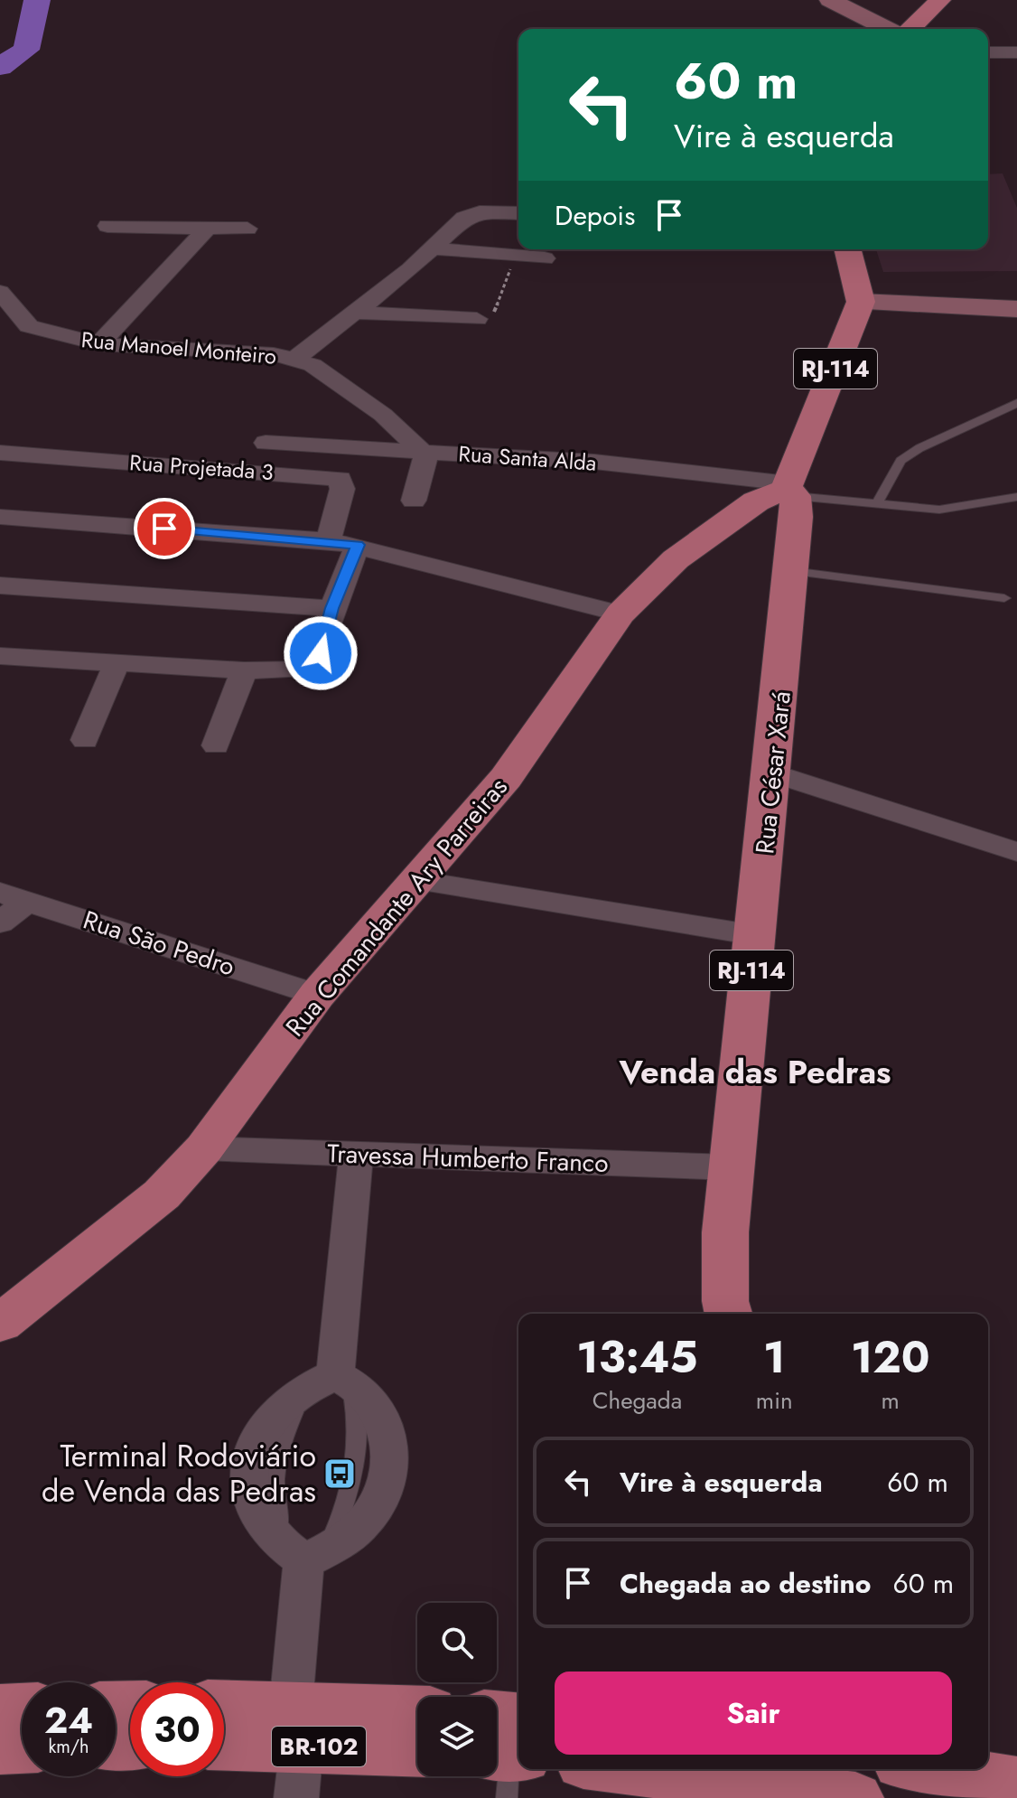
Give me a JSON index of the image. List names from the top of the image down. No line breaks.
{"streets":{"main road":["RJ-114","Rua César Xará","Rua Comandante Ary Parreiras","BR-102"],"street":["Rua Manoel Monteiro","Rua Santa Alda","Rua Projetada 3","Rua São Pedro","Travessa Humberto Franco"]},"crossings":[["Rua Manoel Monteiro","Rua Santa Alda"],["Rua Santa Alda","Rua César Xará"],["Rua Santa Alda","Rua Comandante Ary Parreiras"],["Rua César Xará","Rua Comandante Ary Parreiras"],["Rua César Xará","Travessa Humberto Franco"],["Rua Comandante Ary Parreiras","Rua São Pedro"],["Rua Comandante Ary Parreiras","Travessa Humberto Franco"]],"districts":["Venda das Pedras"],"places":{"bus stop":["Terminal Rodoviário de Venda das Pedras"]},"page":{"turn":["60 m","Vire à esquerda"],"then":"Depois","eta":["13:45","Chegada","1","min","120","m"],"list":[{"name":"Vire à esquerda","value":"60 m"},{"name":"Chegada ao destino","value":"60 m"}],"buttons":"Sair","speed":"24 km/h","limit":"30"}}
